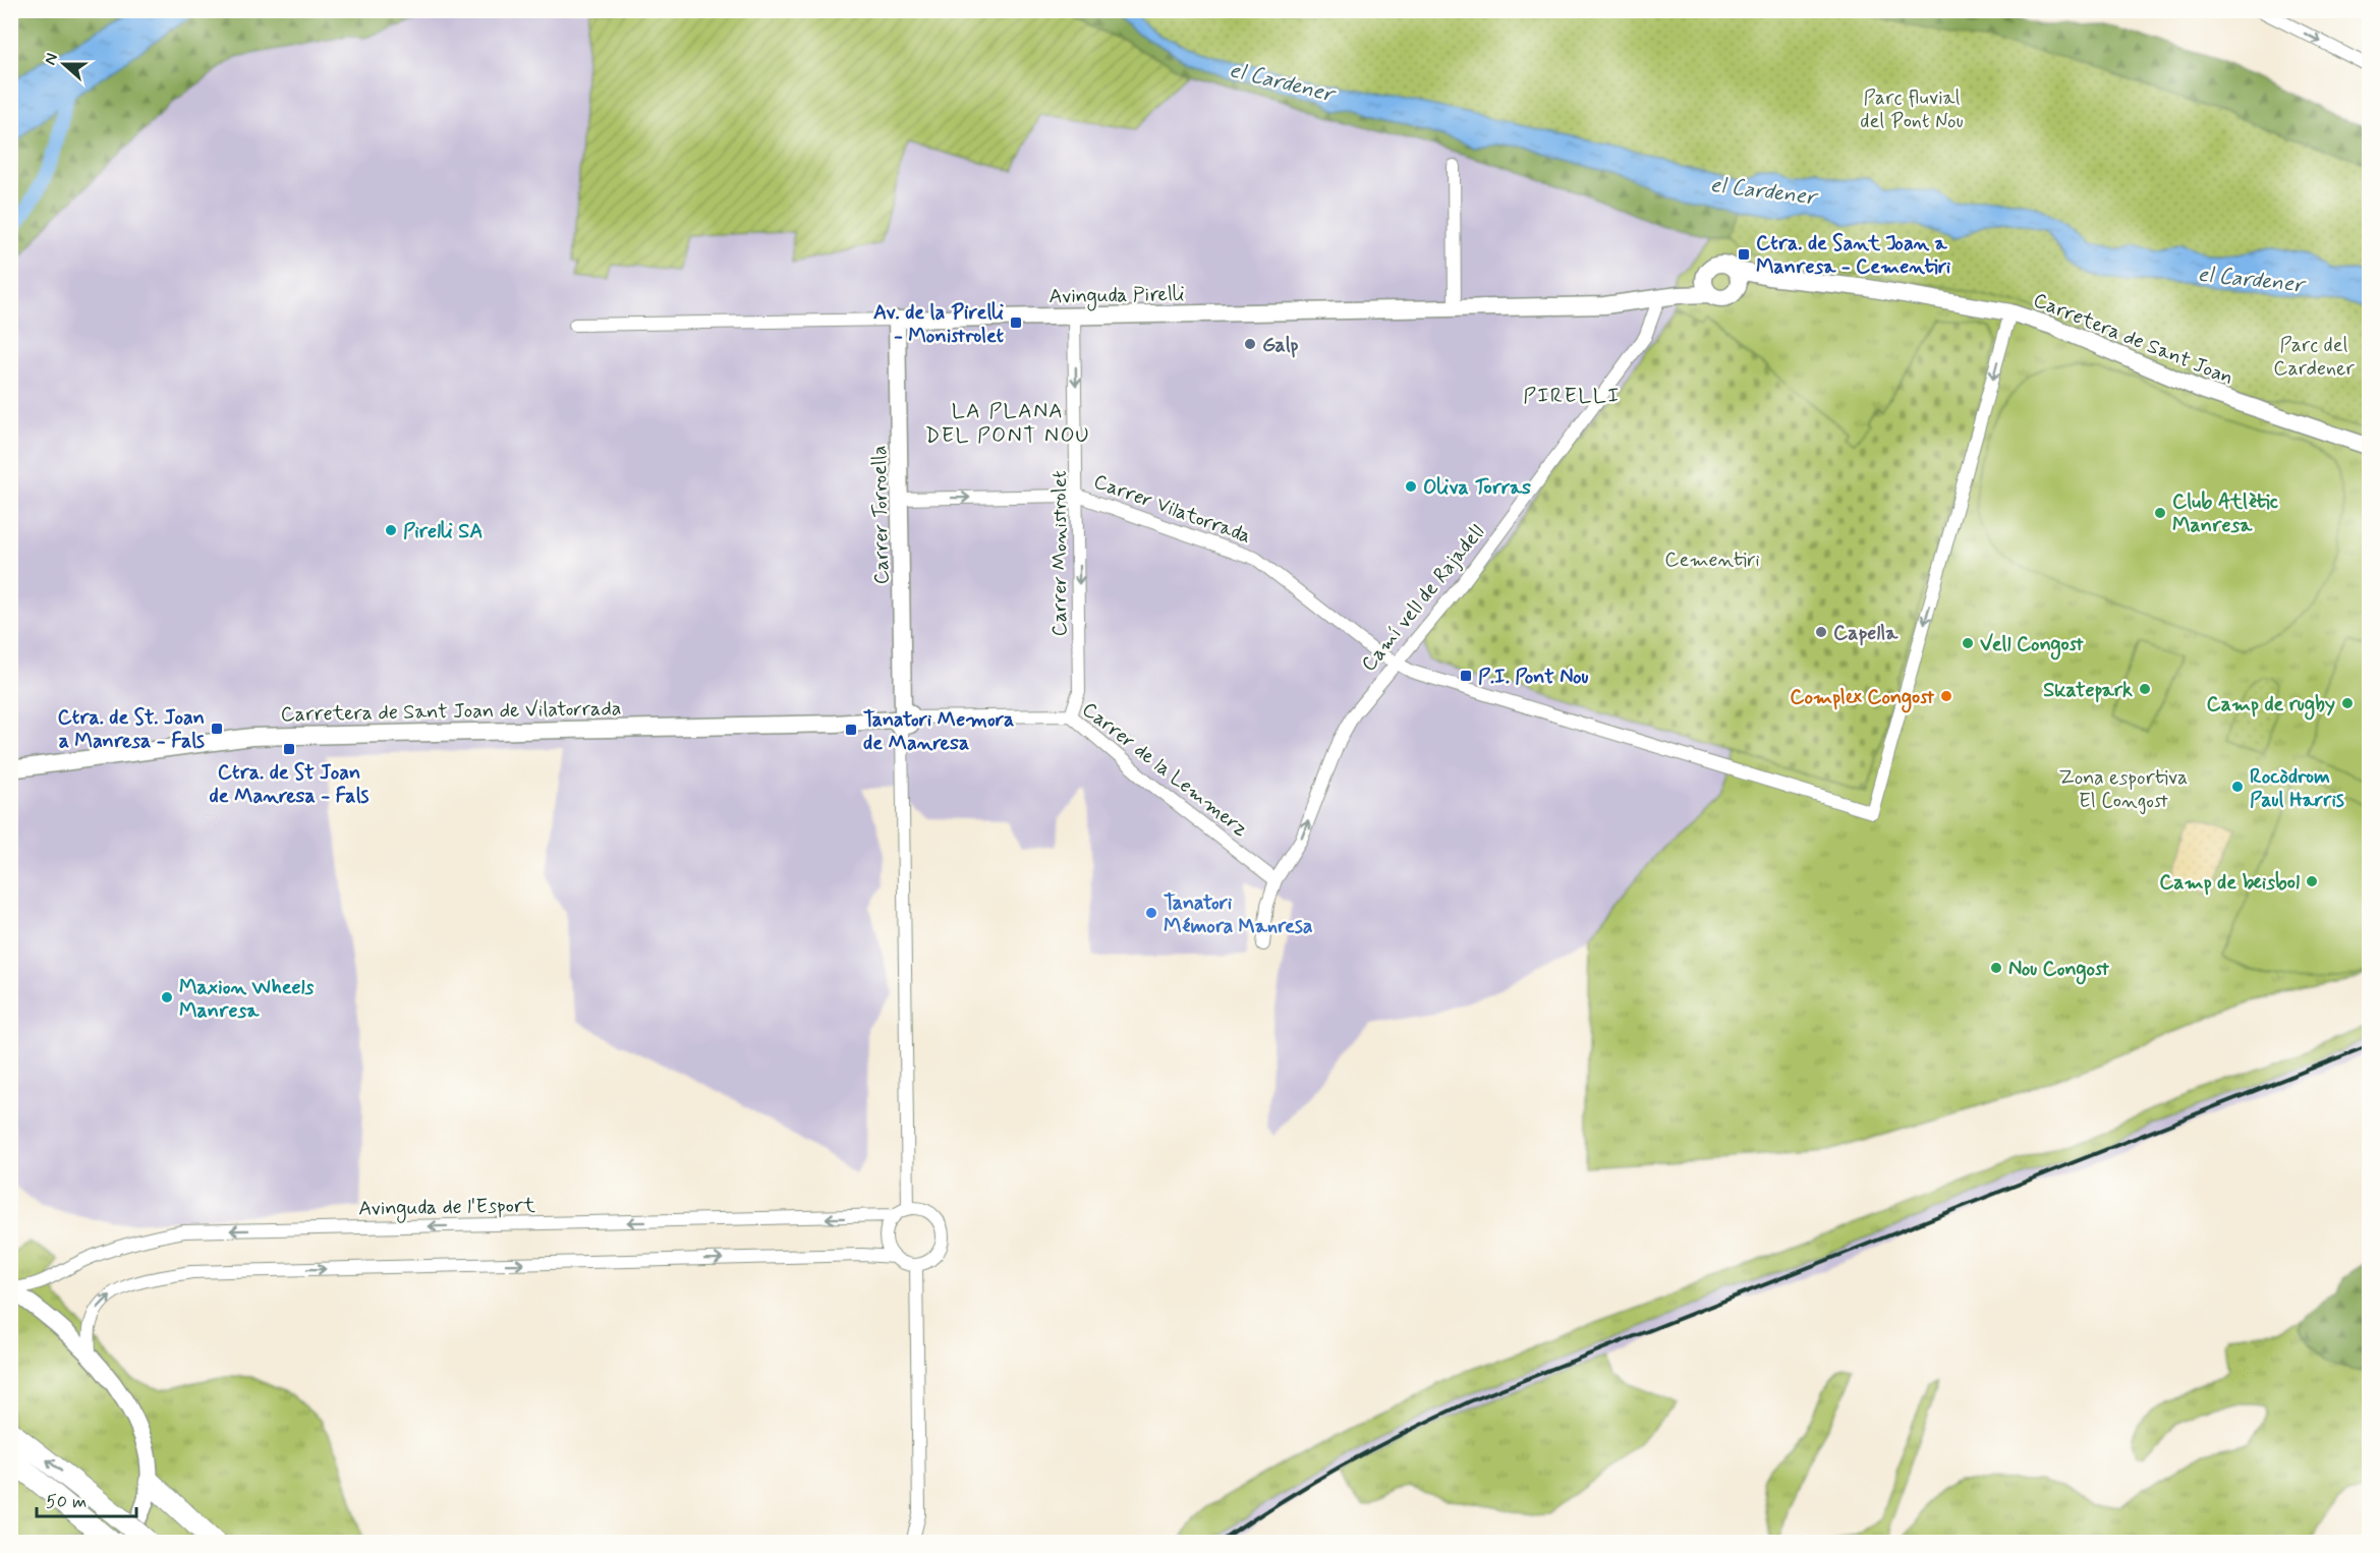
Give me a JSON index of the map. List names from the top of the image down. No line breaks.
{"streets":{"street":["Avinguda Pirelli","Carretera de Sant Joan","Carrer Vilatorrada","Carrer Torroella","Carrer Monistrolet","Camí vell de Rajadell","Carretera de Sant Joan de Vilatorrada","Carrer de la Lemmerz","Avinguda de l'Esport"]},"crossings":[["Avinguda Pirelli","Carretera de Sant Joan"],["Avinguda Pirelli","Carrer Torroella"],["Avinguda Pirelli","Carrer Monistrolet"],["Avinguda Pirelli","Camí vell de Rajadell"],["Carretera de Sant Joan","Carrer Vilatorrada"],["Carrer Vilatorrada","Carrer Torroella"],["Carrer Vilatorrada","Carrer Monistrolet"],["Carrer Vilatorrada","Camí vell de Rajadell"],["Carrer Torroella","Carretera de Sant Joan de Vilatorrada"],["Carrer Torroella","Carrer de la Lemmerz"],["Carrer Monistrolet","Carrer de la Lemmerz"],["Camí vell de Rajadell","Carrer de la Lemmerz"],["Carretera de Sant Joan de Vilatorrada","Carrer de la Lemmerz"]],"one_way":["Carrer Monistrolet"],"districts":["PIRELLI","LA PLANA DEL PONT NOU"],"water":["el Cardener"],"parks":["Parc fluvial del Pont Nou","Parc del Cardener","Cementiri","Zona esportiva El Congost"],"places":{"transit":["Ctra. de Sant Joan a Manresa - Cementiri","Av. de la Pirelli - Monistrolet","P.I. Pont Nou","Ctra. de St. Joan a Manresa - Fals","Tanatori Memora de Manresa","Ctra. de St Joan de Manresa - Fals"],"other":["Galp","Oliva Torras","Club Atlètic Manresa","Pirelli SA","Capella","Vell Congost","Skatepark","Complex Congost","Camp de rugby","Rocòdrom Paul Harris","Camp de beisbol","Tanatori Mémora Manresa","Nou Congost","Maxion Wheels Manresa"]},"scale_bar":"50 m","north":"left"}
